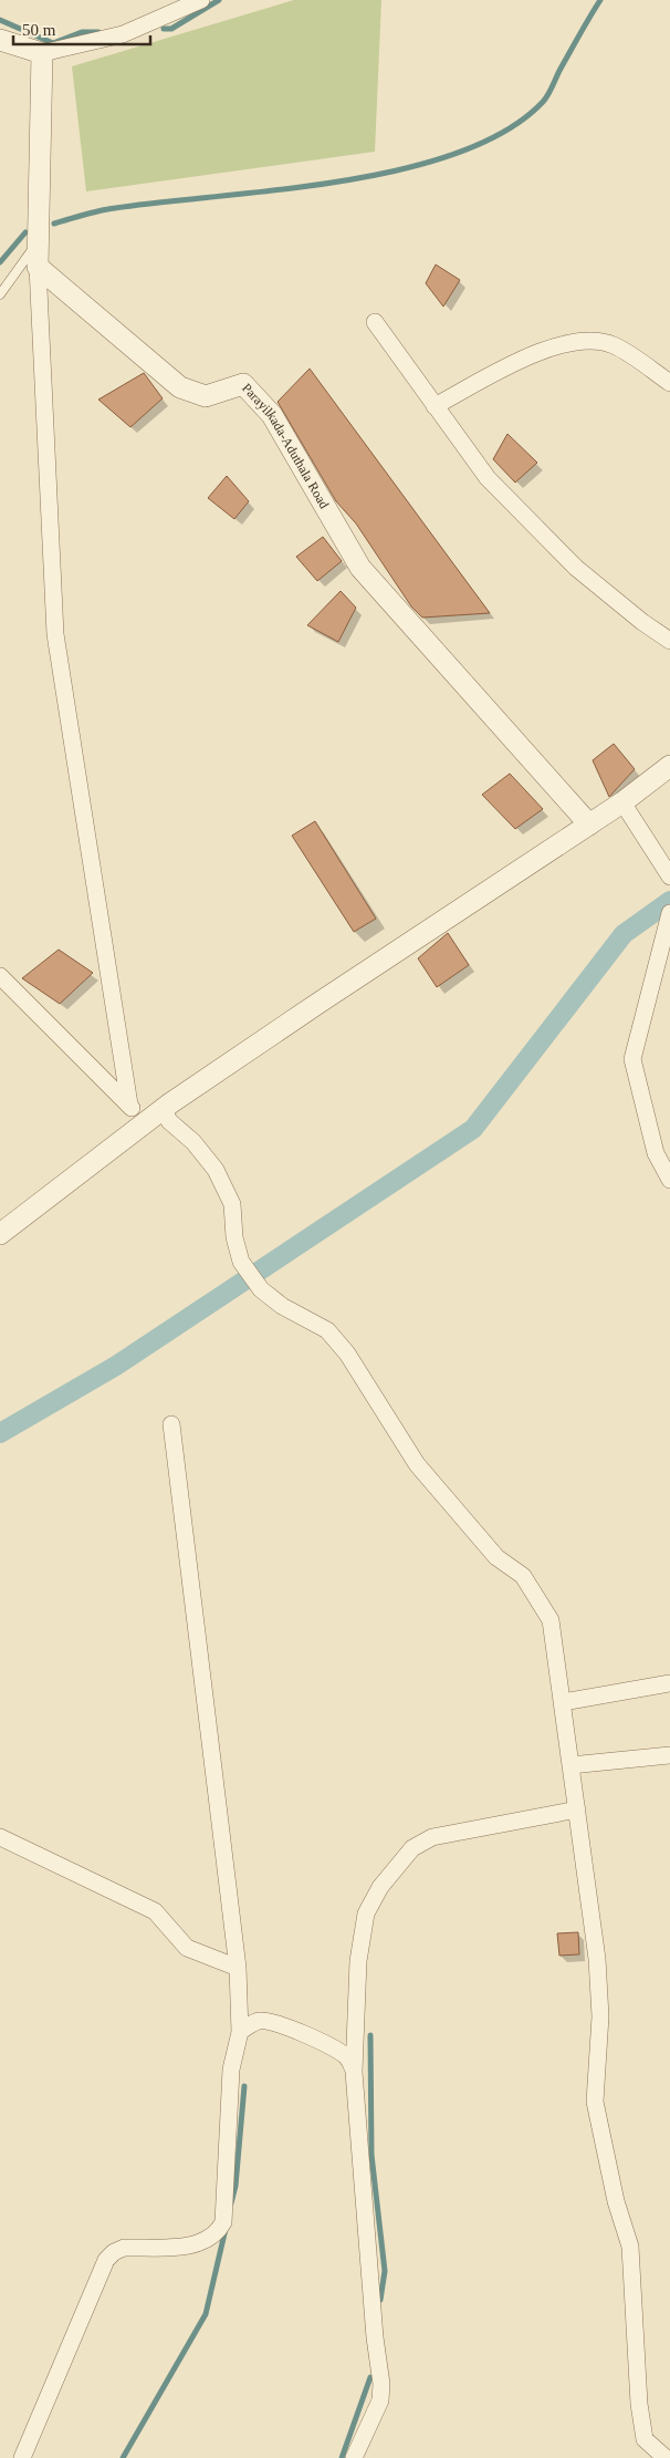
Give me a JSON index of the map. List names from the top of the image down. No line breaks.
{"streets":{"street":["Parayilkada-Aduthala Road"]},"scale_bar":"50 m"}
